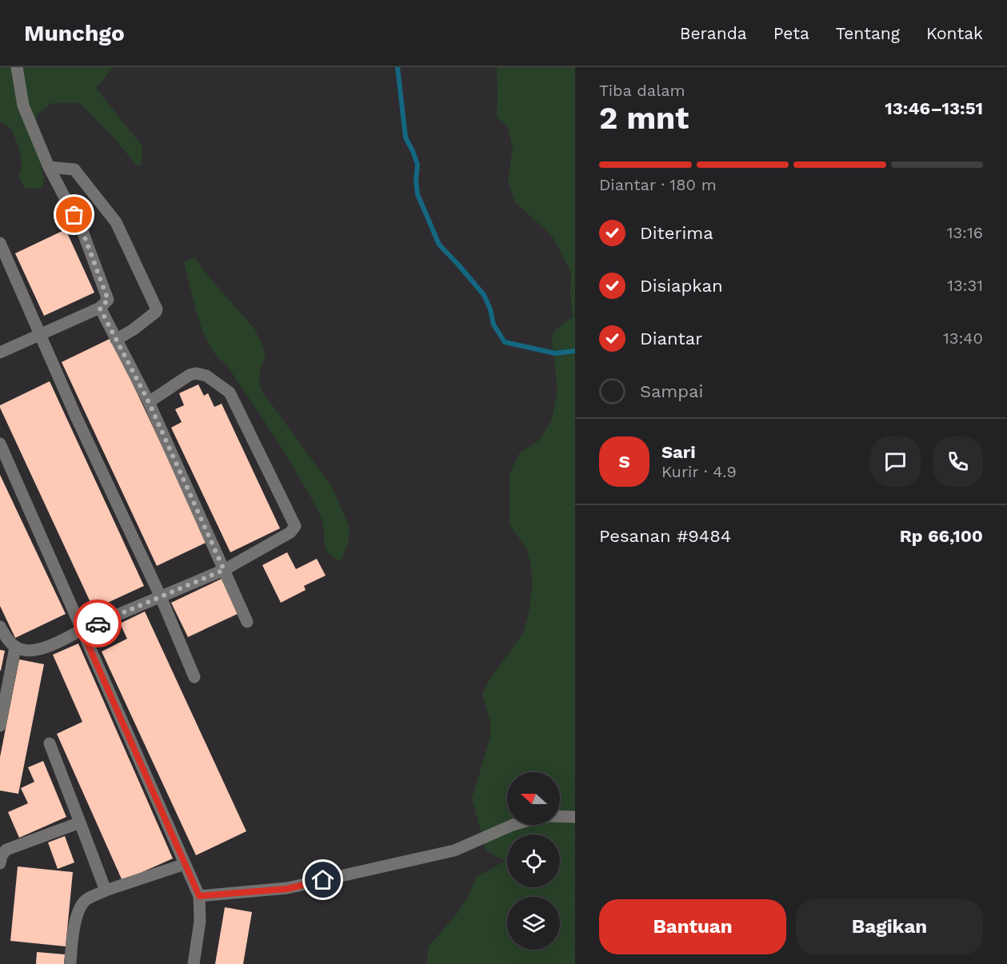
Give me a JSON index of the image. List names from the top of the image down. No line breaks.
{"north":"left","page":{"header":"Munchgo","nav":["Beranda","Peta","Tentang","Kontak"],"heading":["2 mnt","Tiba dalam","13:46–13:51"],"panel":["Sari","Kurir · 4.9","Pesanan #9484","Rp 66,100"],"bar":"Diantar · 180 m","list":[["Diterima","13:16"],["Disiapkan","13:31"],["Diantar","13:40"],"Sampai"],"round":"S","buttons":["Bantuan","Bagikan"]}}
